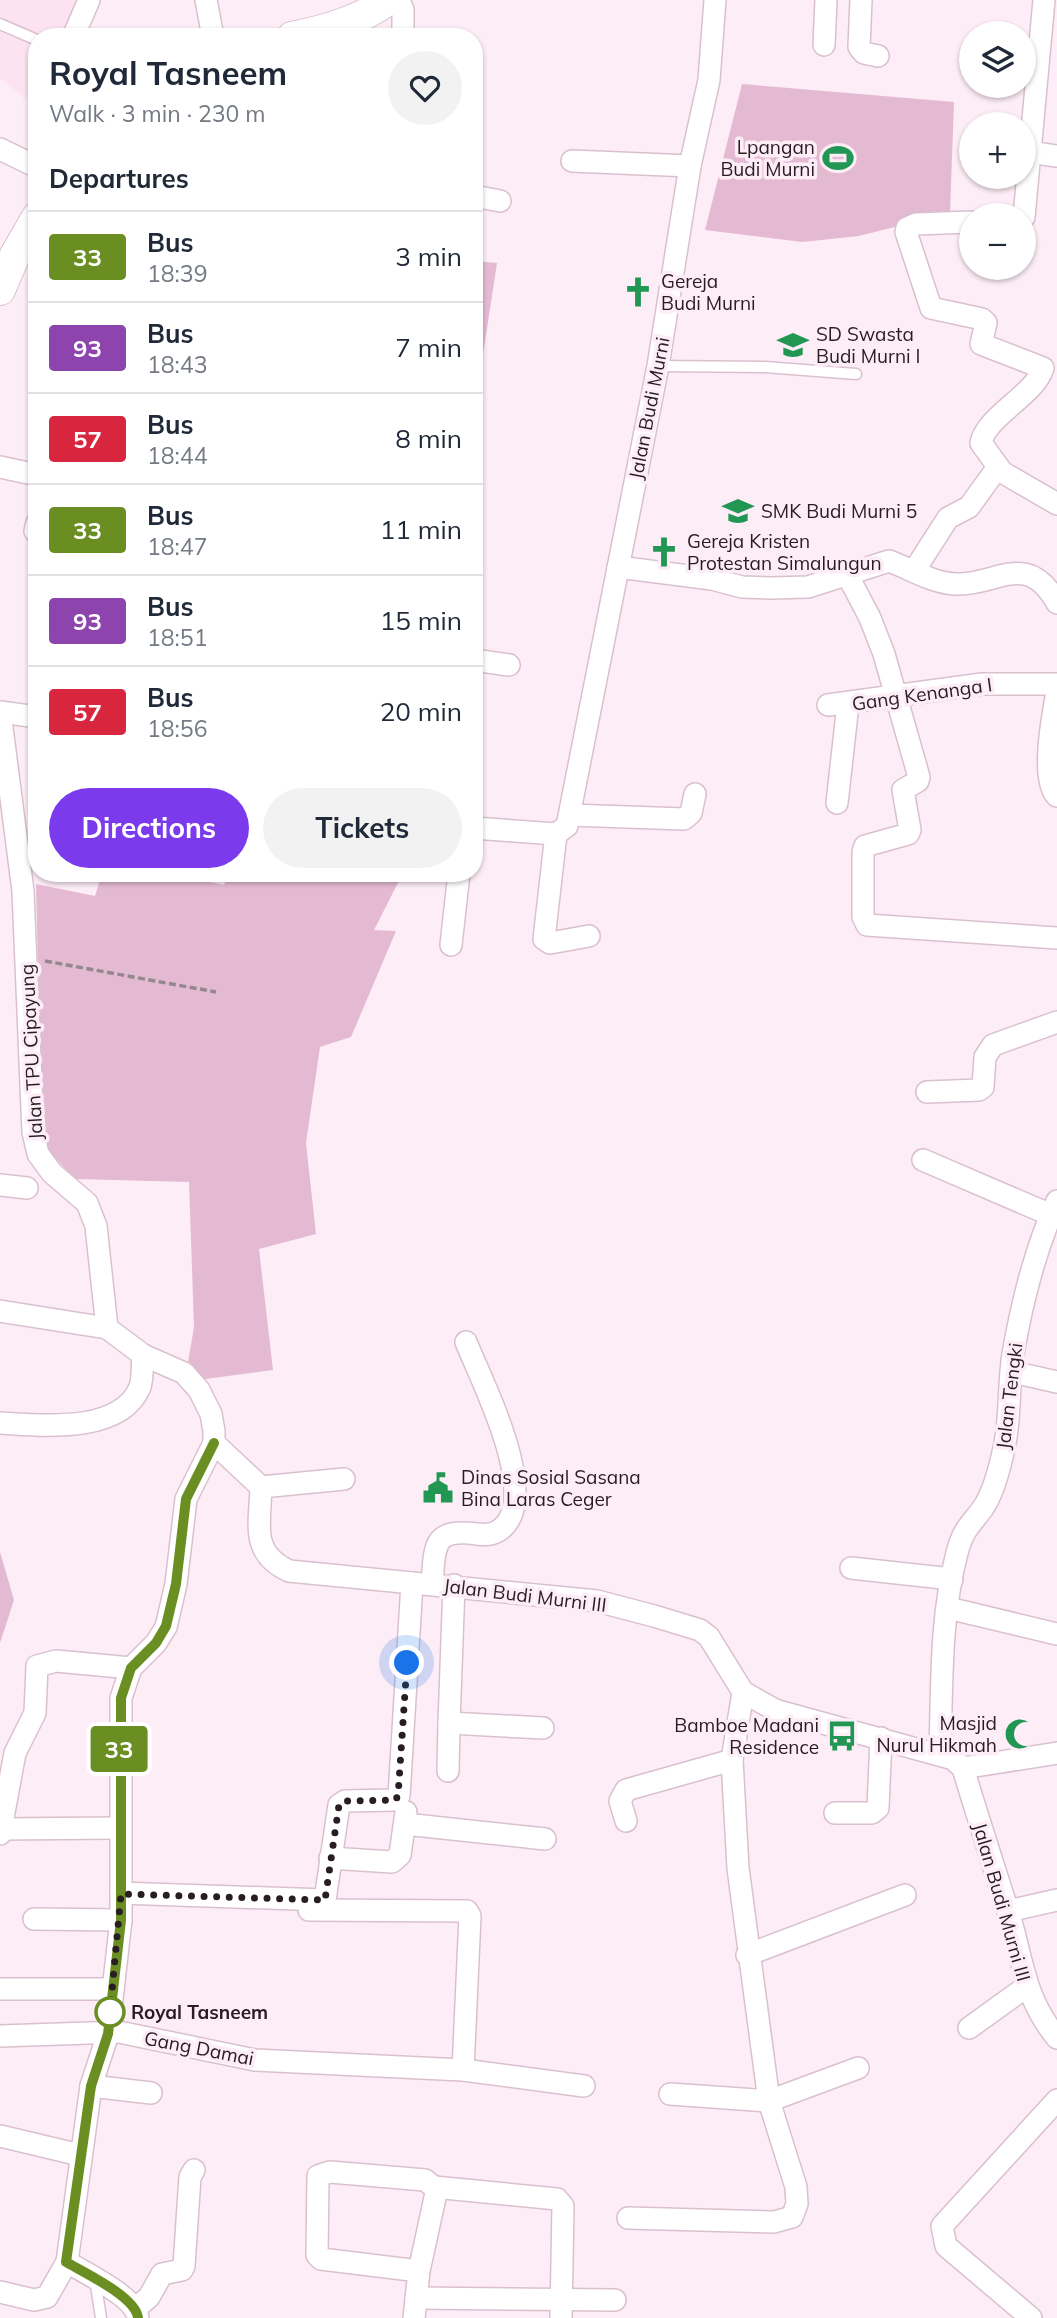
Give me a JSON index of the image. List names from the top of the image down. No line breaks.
{"streets":{"street":["Jalan Budi Murni","Gang Kenanga I","Jalan TPU Cipayung","Jalan Tengki","Jalan Budi Murni III","Gang Damai"]},"crossings":[["Jalan Tengki","Jalan Budi Murni III"]],"places":{"sports":["Lpangan Budi Murni"],"church":["Gereja Budi Murni","Gereja Kristen Protestan Simalungun"],"school or university":["SD Swasta Budi Murni I","SMK Budi Murni 5"],"public building":["Dinas Sosial Sasana Bina Laras Ceger"],"mosque":["Masjid Nurul Hikmah"],"bus stop":["Bamboe Madani Residence"],"other":["Royal Tasneem"]},"lines":["bus line 33"],"page":{"on_map":"33","map_buttons":["+","−"],"heading":[["Royal Tasneem","Walk · 3 min · 230 m"],"Departures"],"list":[{"mark":"33","name":"Bus","note":"18:39","value":"3 min"},{"mark":"93","name":"Bus","note":"18:43","value":"7 min"},{"mark":"57","name":"Bus","note":"18:44","value":"8 min"},{"mark":"33","name":"Bus","note":"18:47","value":"11 min"},{"mark":"93","name":"Bus","note":"18:51","value":"15 min"},{"mark":"57","name":"Bus","note":"18:56","value":"20 min"}],"buttons":["Directions","Tickets"]}}
